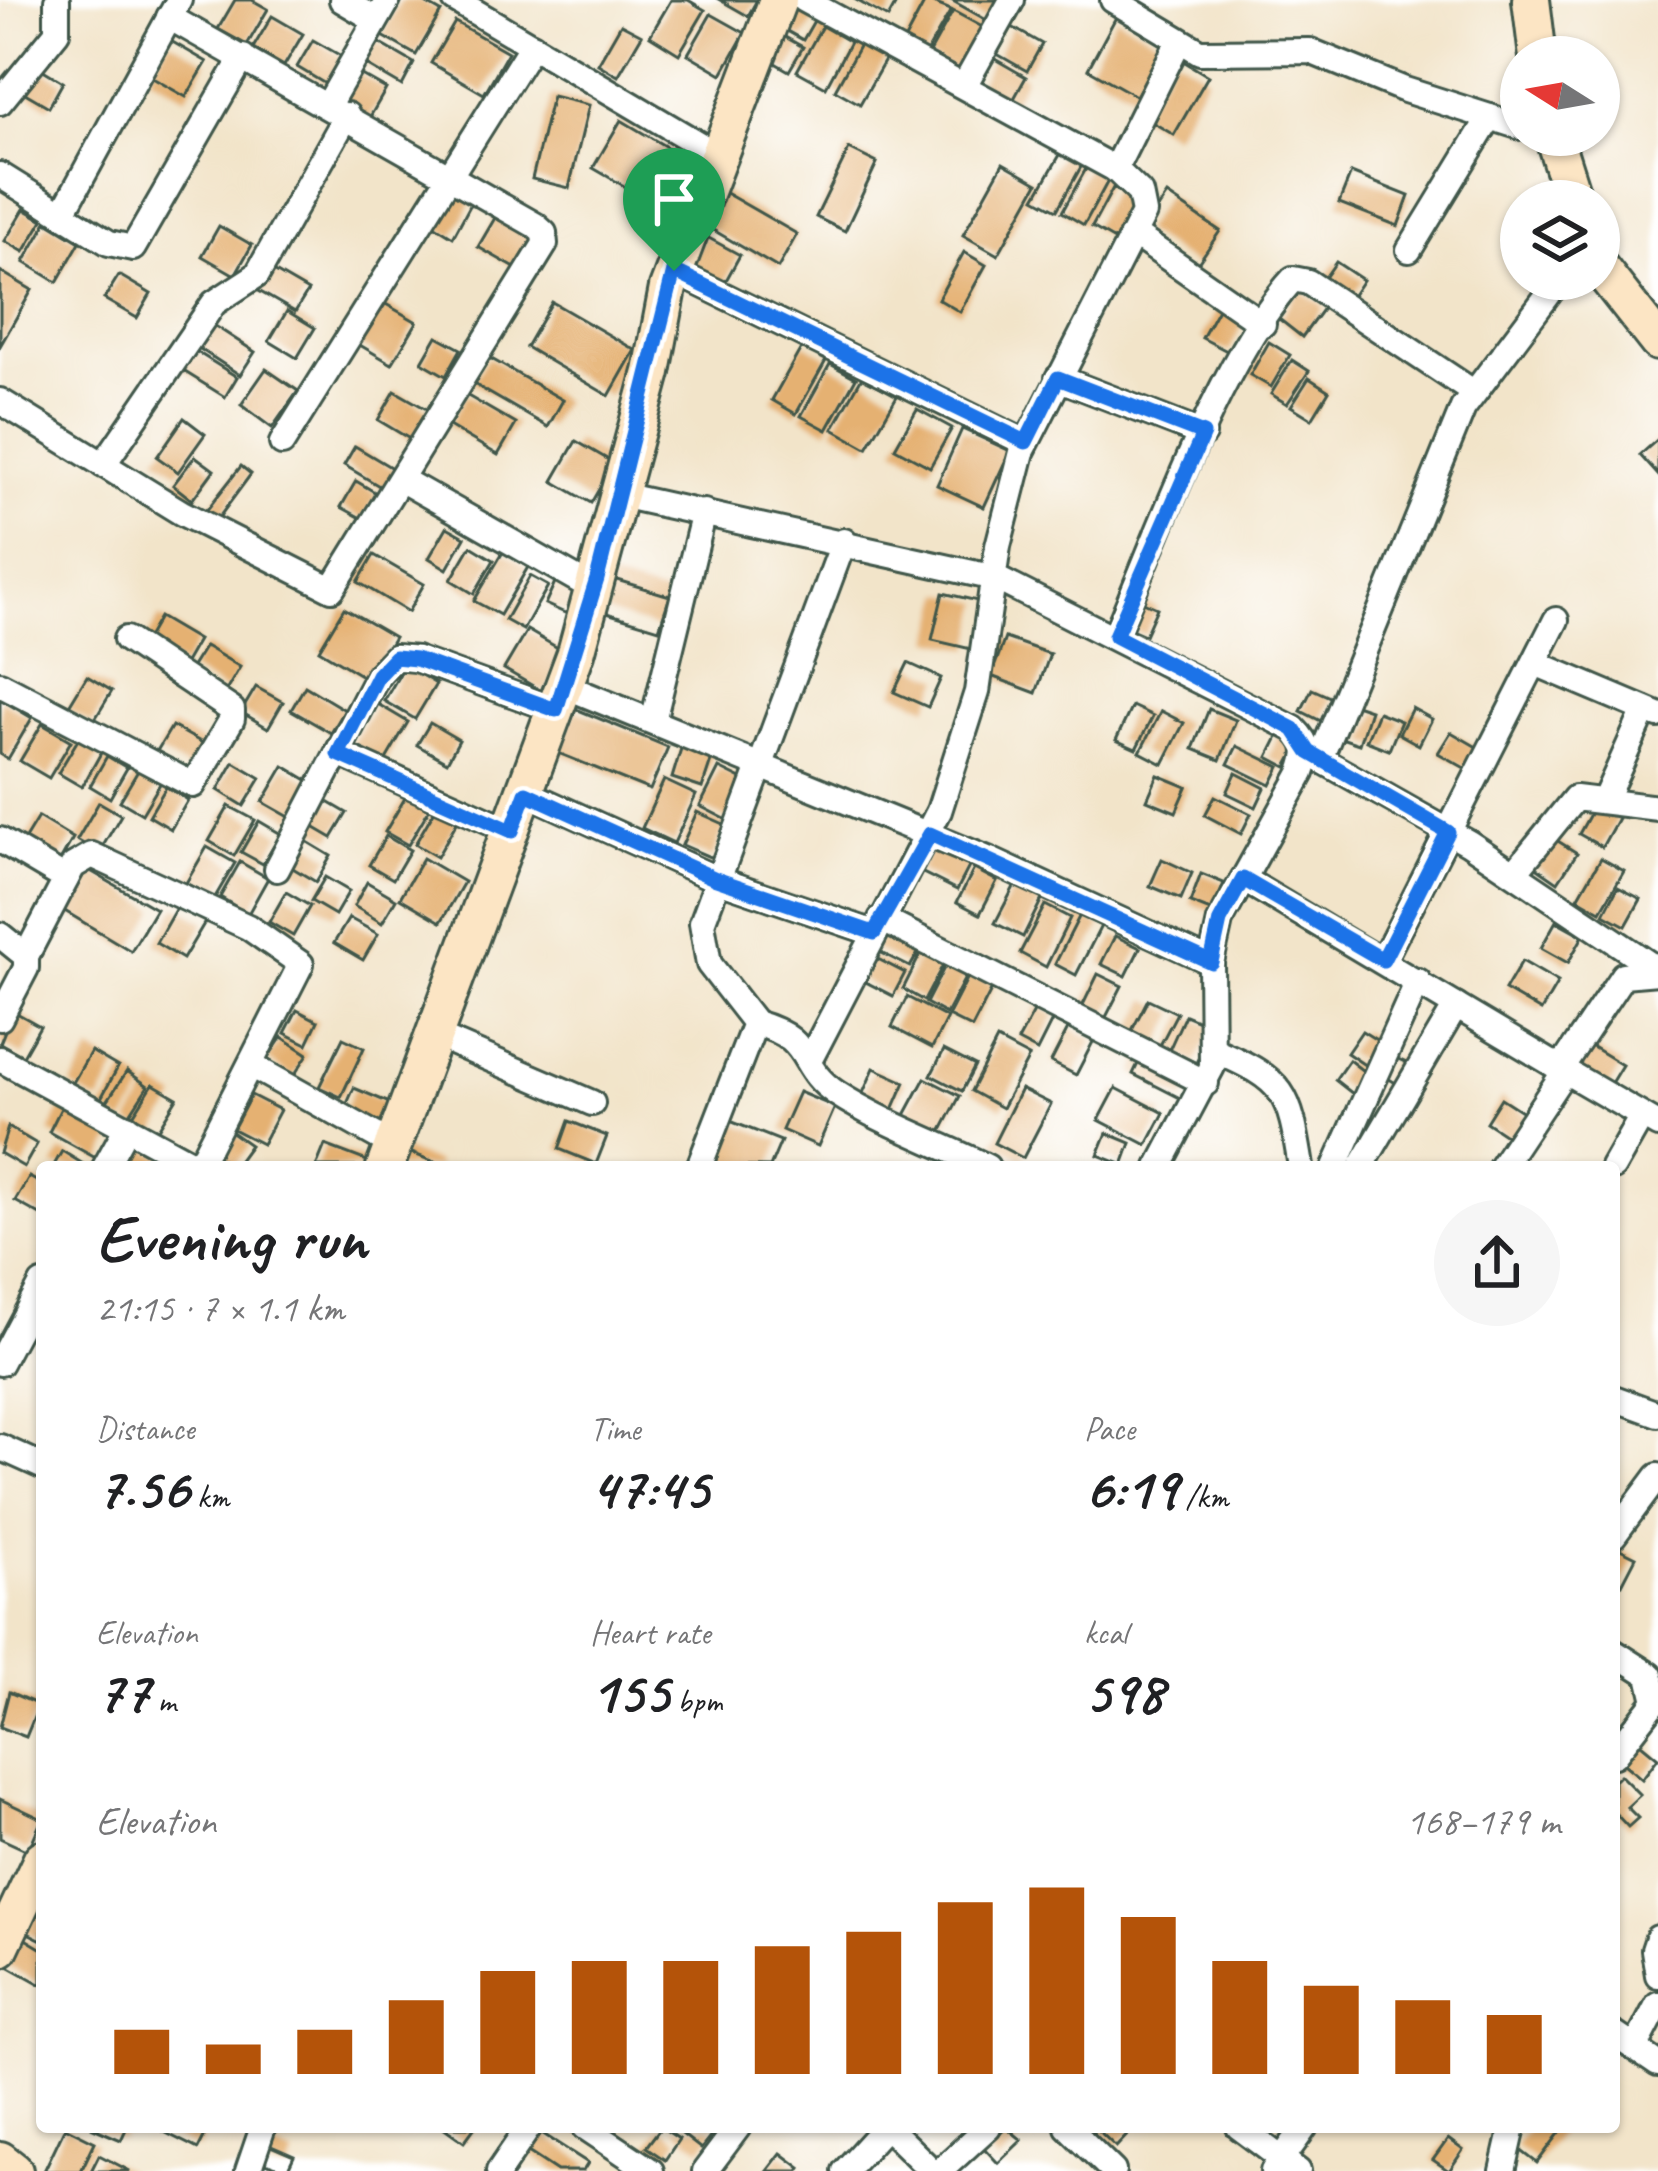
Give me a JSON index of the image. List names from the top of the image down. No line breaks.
{"north":"left","page":{"heading":["Evening run","21:15 · 7 × 1.1 km"],"stats":[["Distance","7.56 km"],["Time","47:45"],["Pace","6:19 /km"],["Elevation","77 m"],["Heart rate","155 bpm"],["kcal","598"]],"chart":["Elevation","168–179 m"]}}
